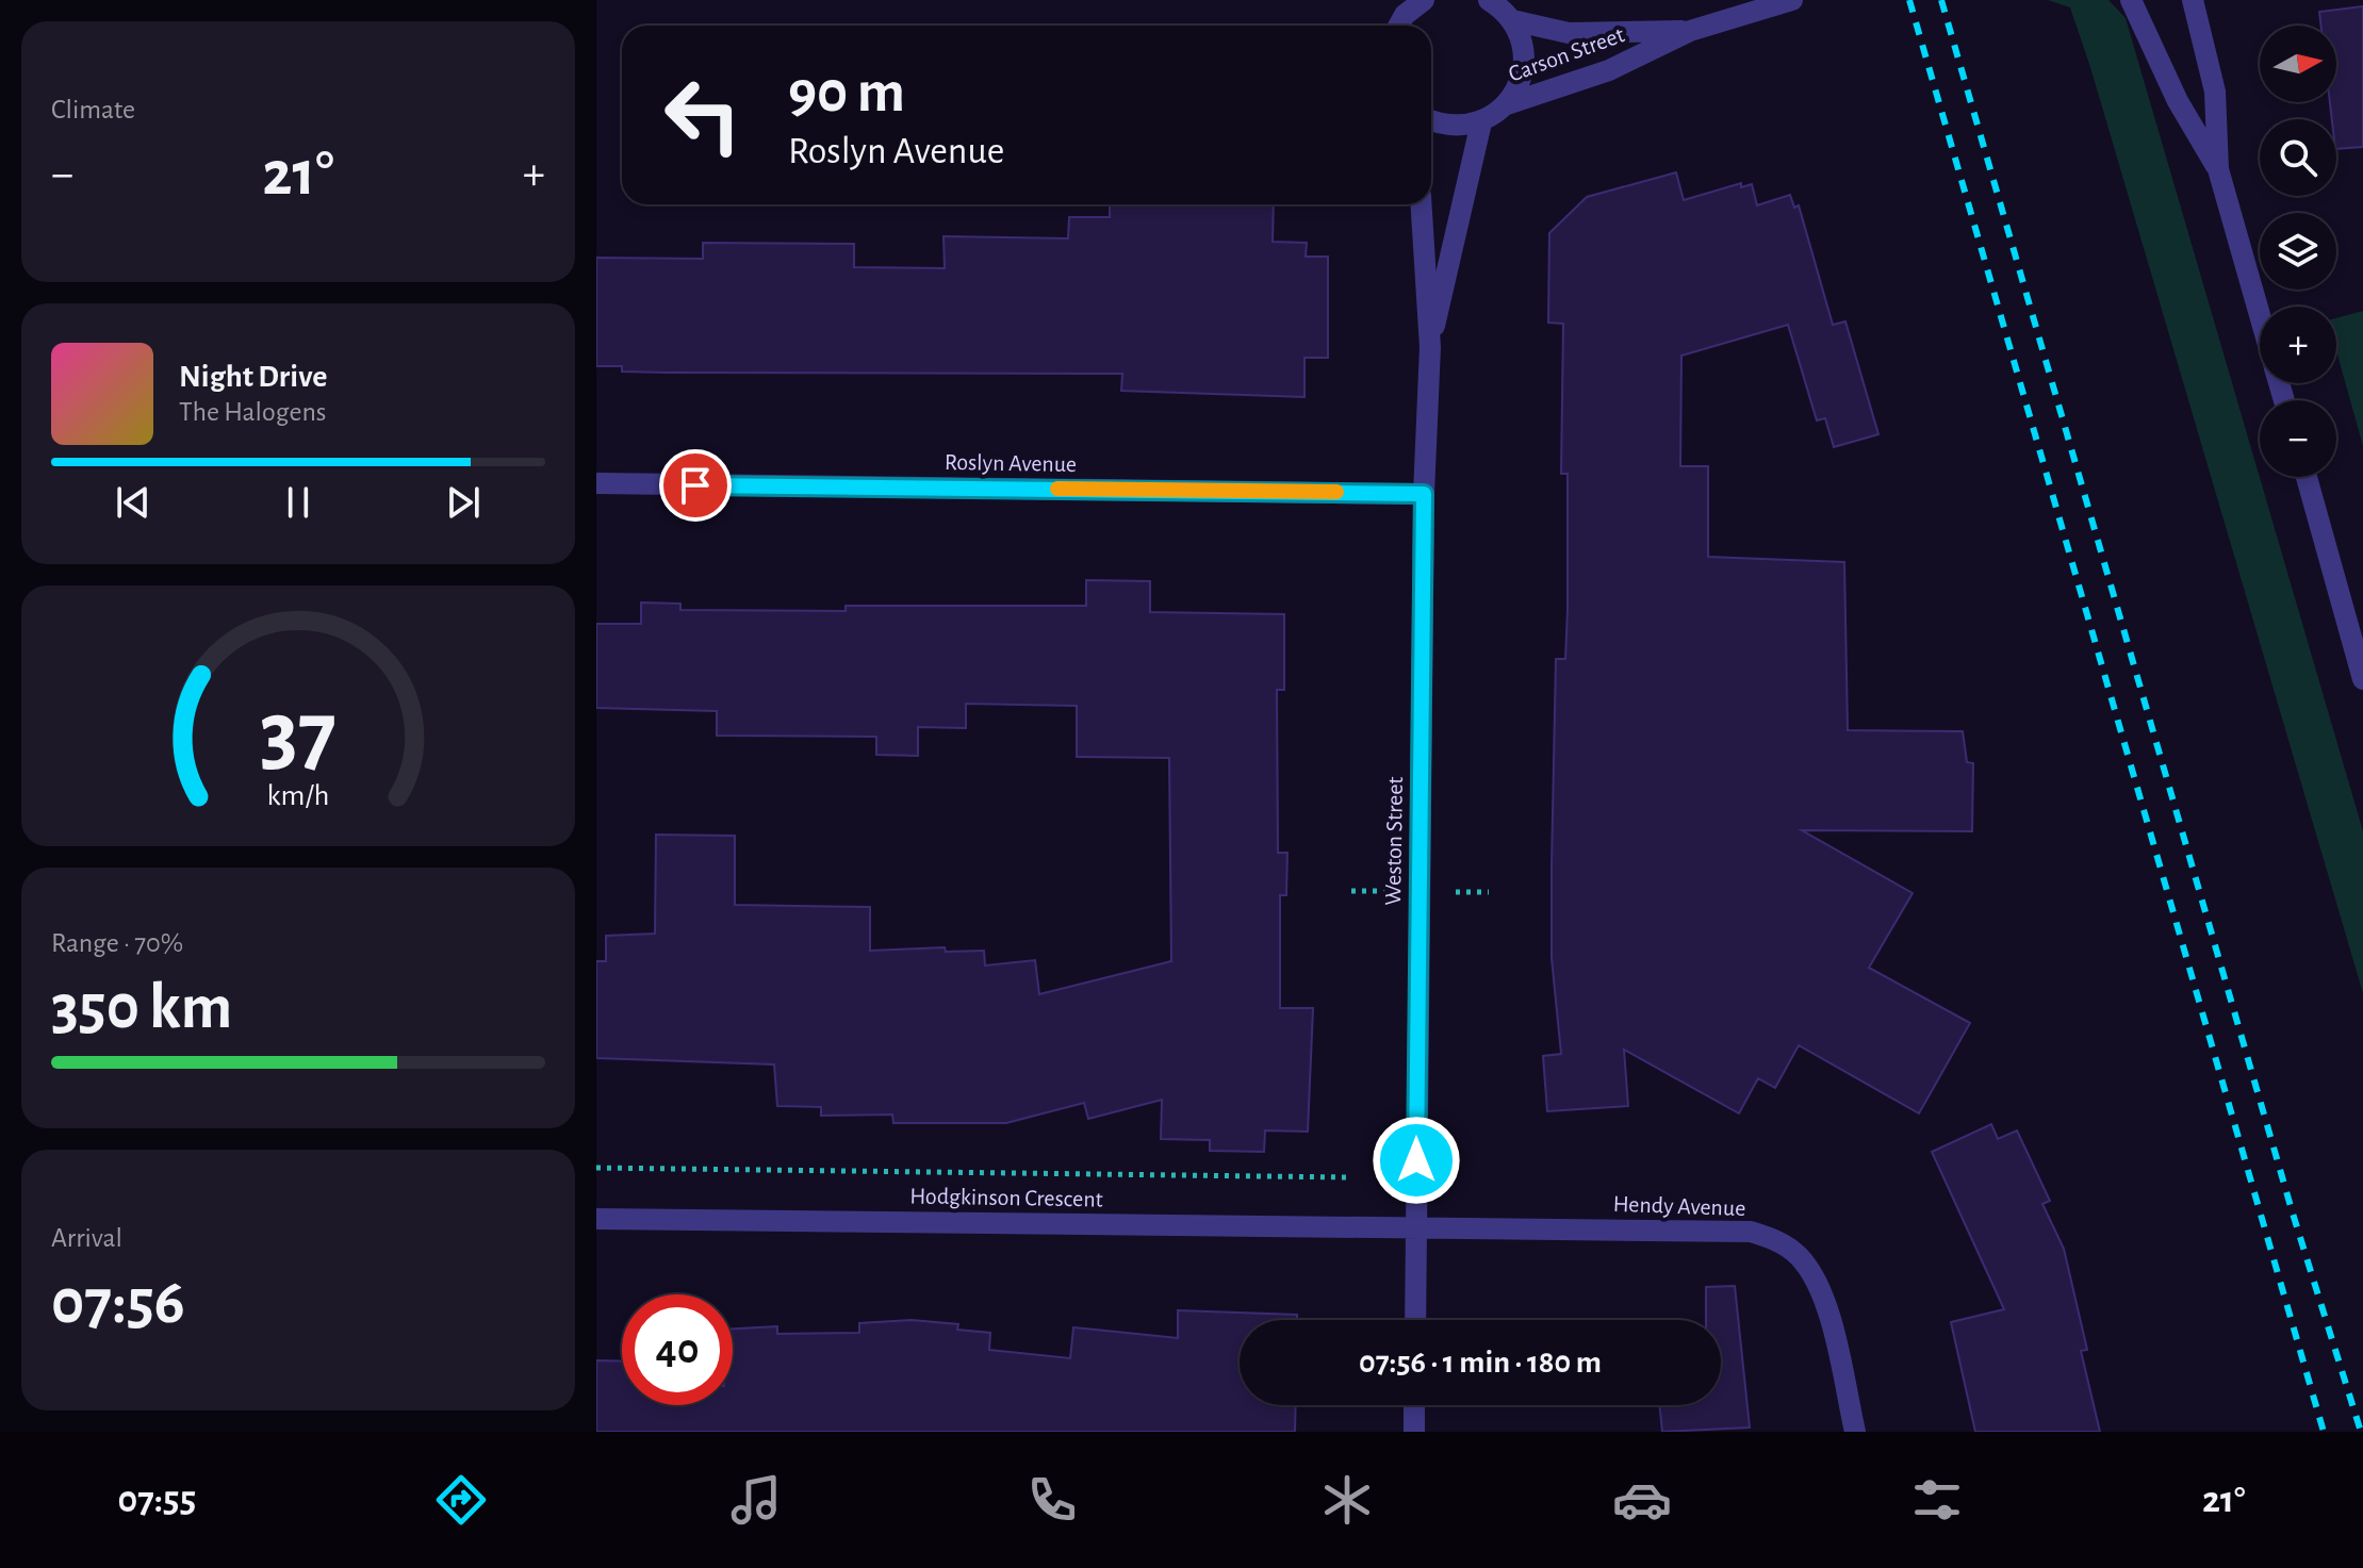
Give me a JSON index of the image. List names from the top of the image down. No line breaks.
{"streets":{"street":["Carson Street","Roslyn Avenue","Weston Street","Hodgkinson Crescent","Hendy Avenue"]},"crossings":[["Roslyn Avenue","Weston Street"],["Weston Street","Hodgkinson Crescent"],["Weston Street","Hendy Avenue"],["Hodgkinson Crescent","Hendy Avenue"]],"north":"right","page":{"tile":["Climate",["Range · 70%","350 km"],["Arrival","07:56"]],"map_buttons":["+","−"],"turn":["90 m","Roslyn Avenue"],"heat":["−","21°","+"],"song":["Night Drive","The Halogens"],"limit":"40","trip":"07:56 · 1 min · 180 m","tabs":["07:55","21°"],"gauge":["37","km/h"]}}
